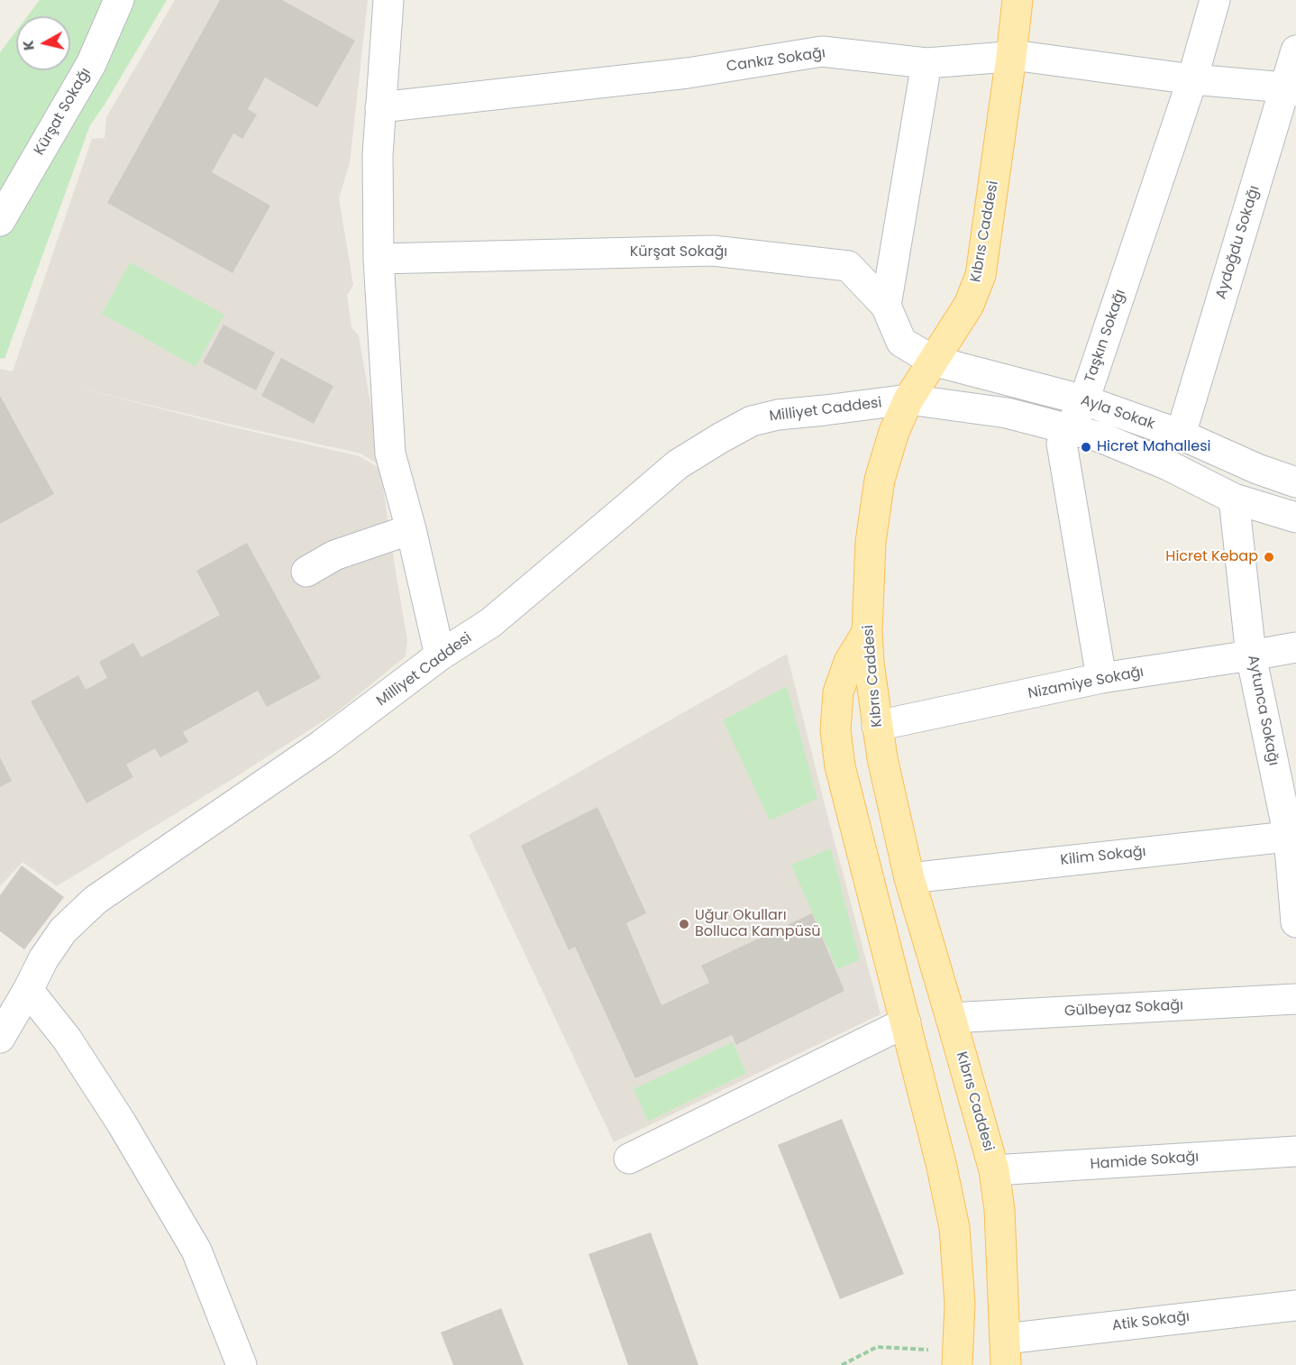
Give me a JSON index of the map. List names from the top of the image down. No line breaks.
{"streets":{"main road":["Kıbrıs Caddesi"],"street":["Cankız Sokağı","Kürşat Sokağı","Aydoğdu Sokağı","Taşkın Sokağı","Milliyet Caddesi","Ayla Sokak","Nizamiye Sokağı","Aytunca Sokağı","Kilim Sokağı","Gülbeyaz Sokağı","Hamide Sokağı","Atik Sokağı"]},"crossings":[["Cankız Sokağı","Kıbrıs Caddesi"],["Cankız Sokağı","Aydoğdu Sokağı"],["Cankız Sokağı","Taşkın Sokağı"],["Kürşat Sokağı","Kıbrıs Caddesi"],["Kürşat Sokağı","Ayla Sokak"],["Kıbrıs Caddesi","Milliyet Caddesi"],["Kıbrıs Caddesi","Ayla Sokak"],["Kıbrıs Caddesi","Nizamiye Sokağı"],["Kıbrıs Caddesi","Kilim Sokağı"],["Kıbrıs Caddesi","Gülbeyaz Sokağı"],["Kıbrıs Caddesi","Hamide Sokağı"],["Kıbrıs Caddesi","Atik Sokağı"],["Aydoğdu Sokağı","Ayla Sokak"],["Taşkın Sokağı","Milliyet Caddesi"],["Taşkın Sokağı","Ayla Sokak"],["Taşkın Sokağı","Nizamiye Sokağı"],["Milliyet Caddesi","Aytunca Sokağı"],["Nizamiye Sokağı","Aytunca Sokağı"],["Aytunca Sokağı","Kilim Sokağı"]],"places":["Hicret Mahallesi","Hicret Kebap","Uğur Okulları Bolluca Kampüsü"],"north":"left"}
